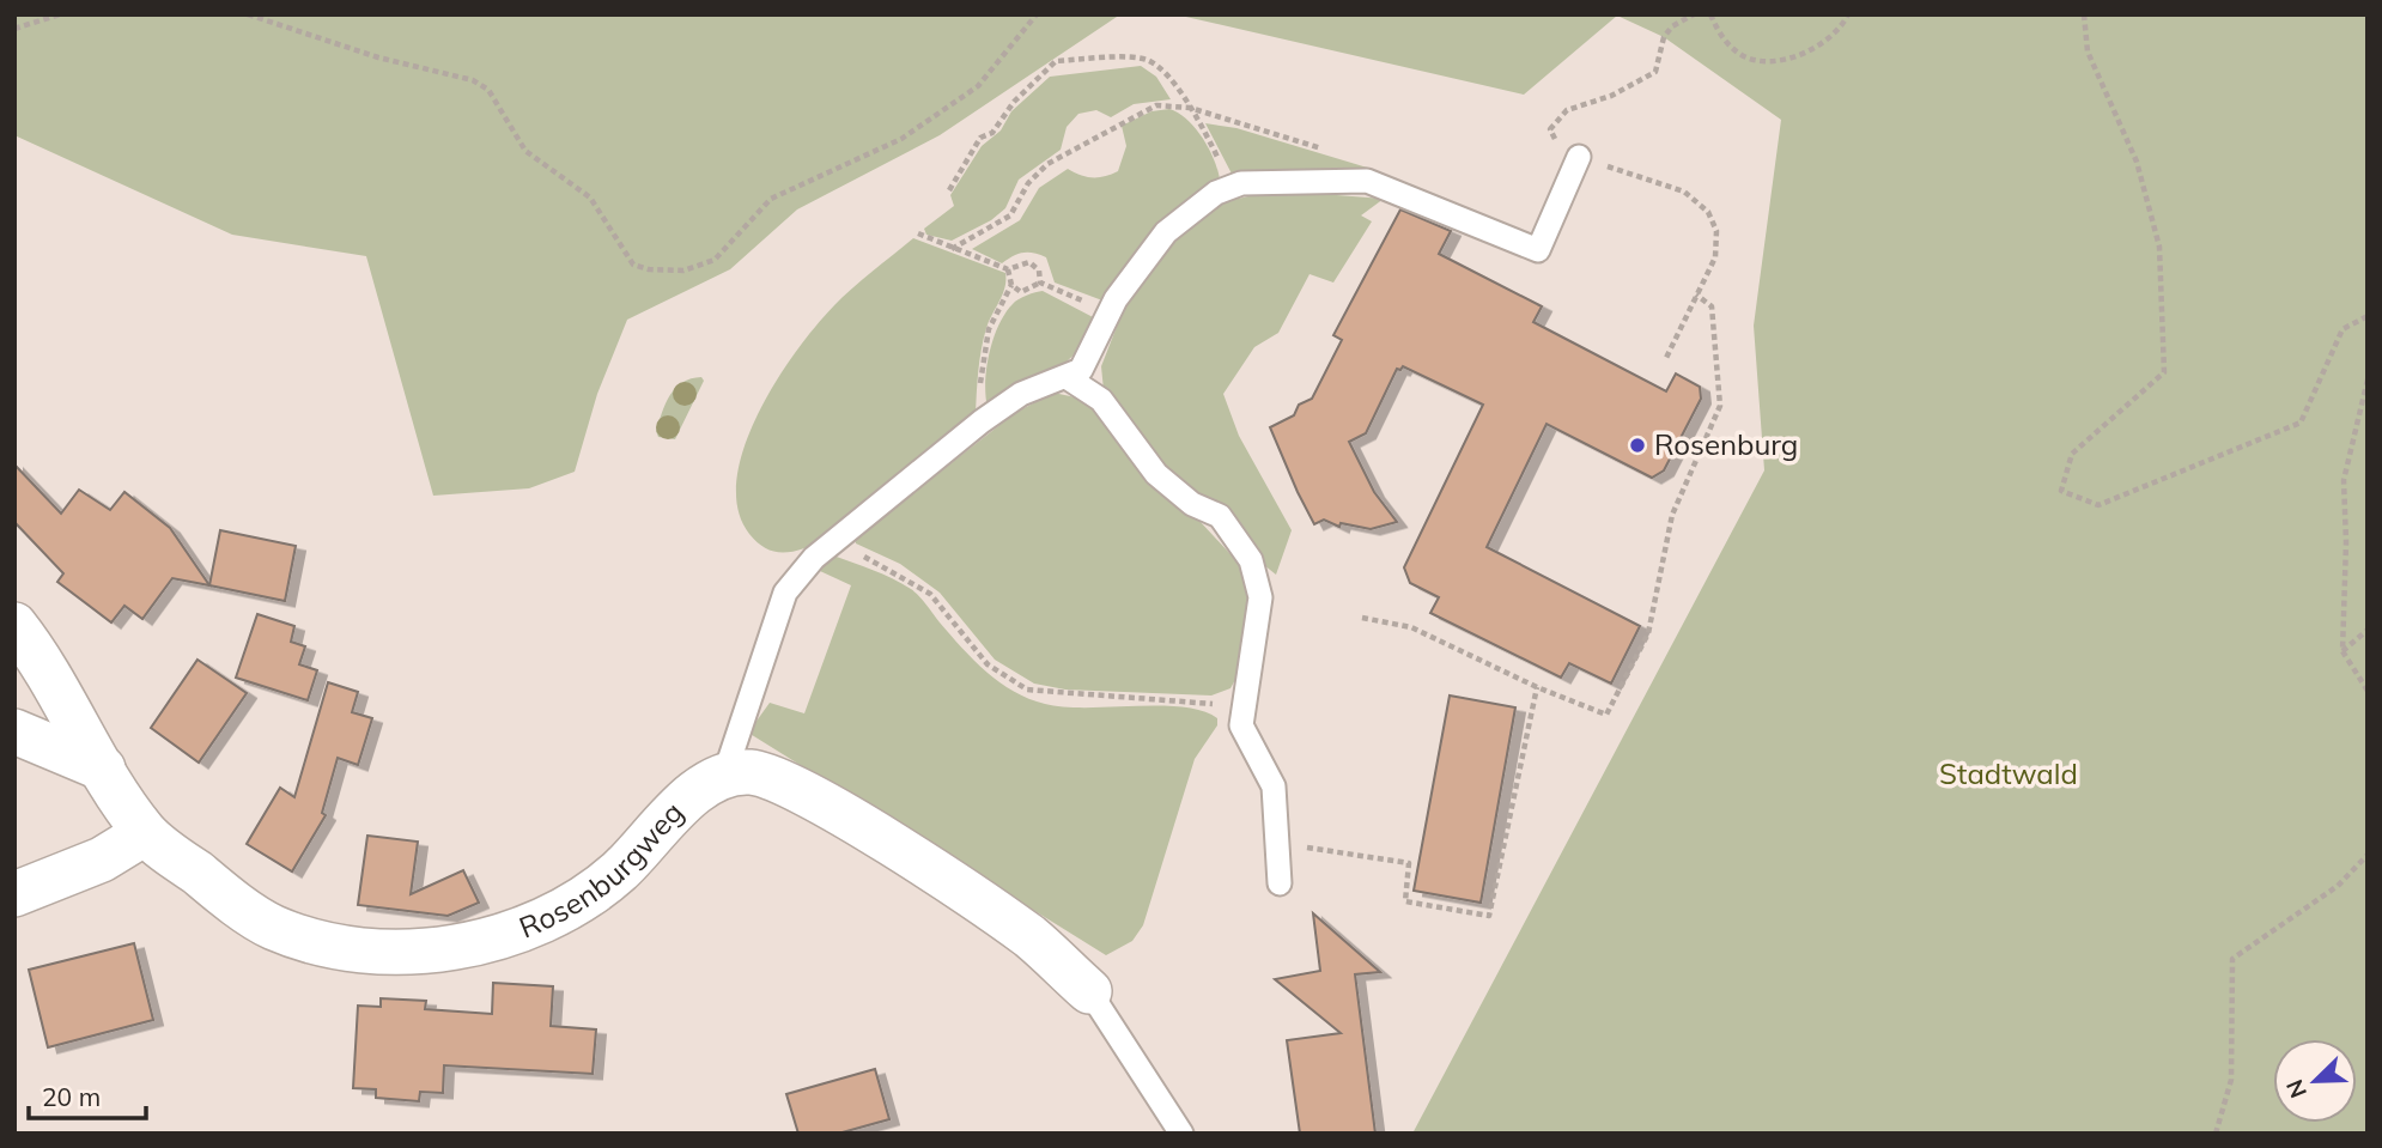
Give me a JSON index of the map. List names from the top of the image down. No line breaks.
{"streets":{"street":["Rosenburgweg"]},"parks":["Stadtwald"],"places":["Rosenburg"],"scale_bar":"20 m","north":"bottom left"}
